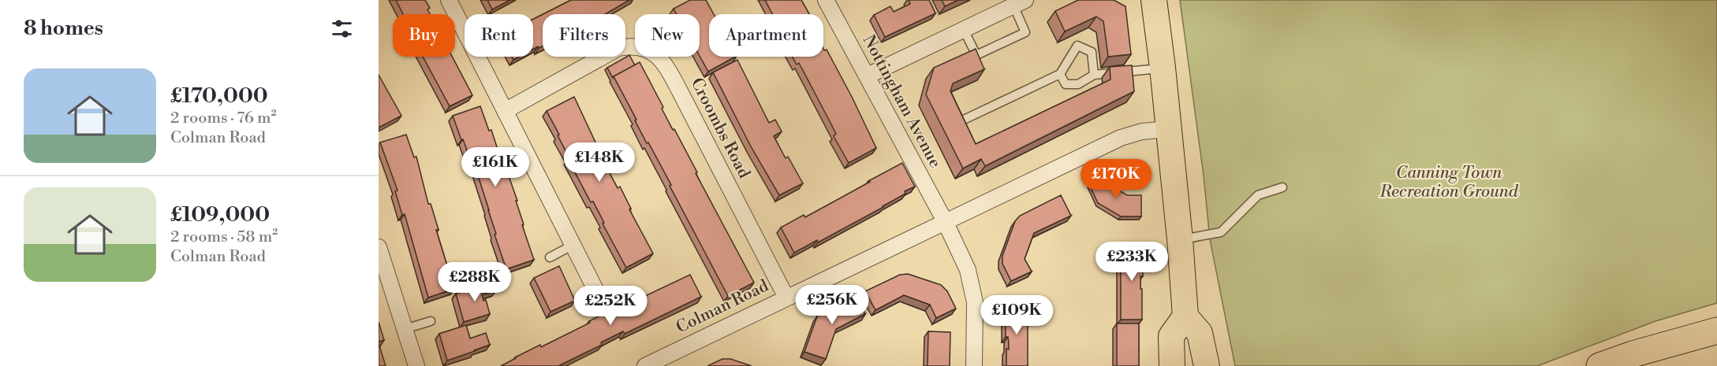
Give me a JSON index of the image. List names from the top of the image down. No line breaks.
{"streets":{"street":["Nottingham Avenue","Croombs Road","Colman Road"]},"crossings":[["Nottingham Avenue","Colman Road"],["Croombs Road","Colman Road"]],"parks":["Canning Town Recreation Ground"],"page":{"heading":"8 homes","chip":["Buy","Rent","Filters","New","Apartment"],"list":[{"name":"£170,000","note":"2 rooms · 76 m² · Colman Road"},{"name":"£109,000","note":"2 rooms · 58 m² · Colman Road"}],"price":["£148K","£161K","£170K","£233K","£288K","£256K","£252K","£109K"]}}
